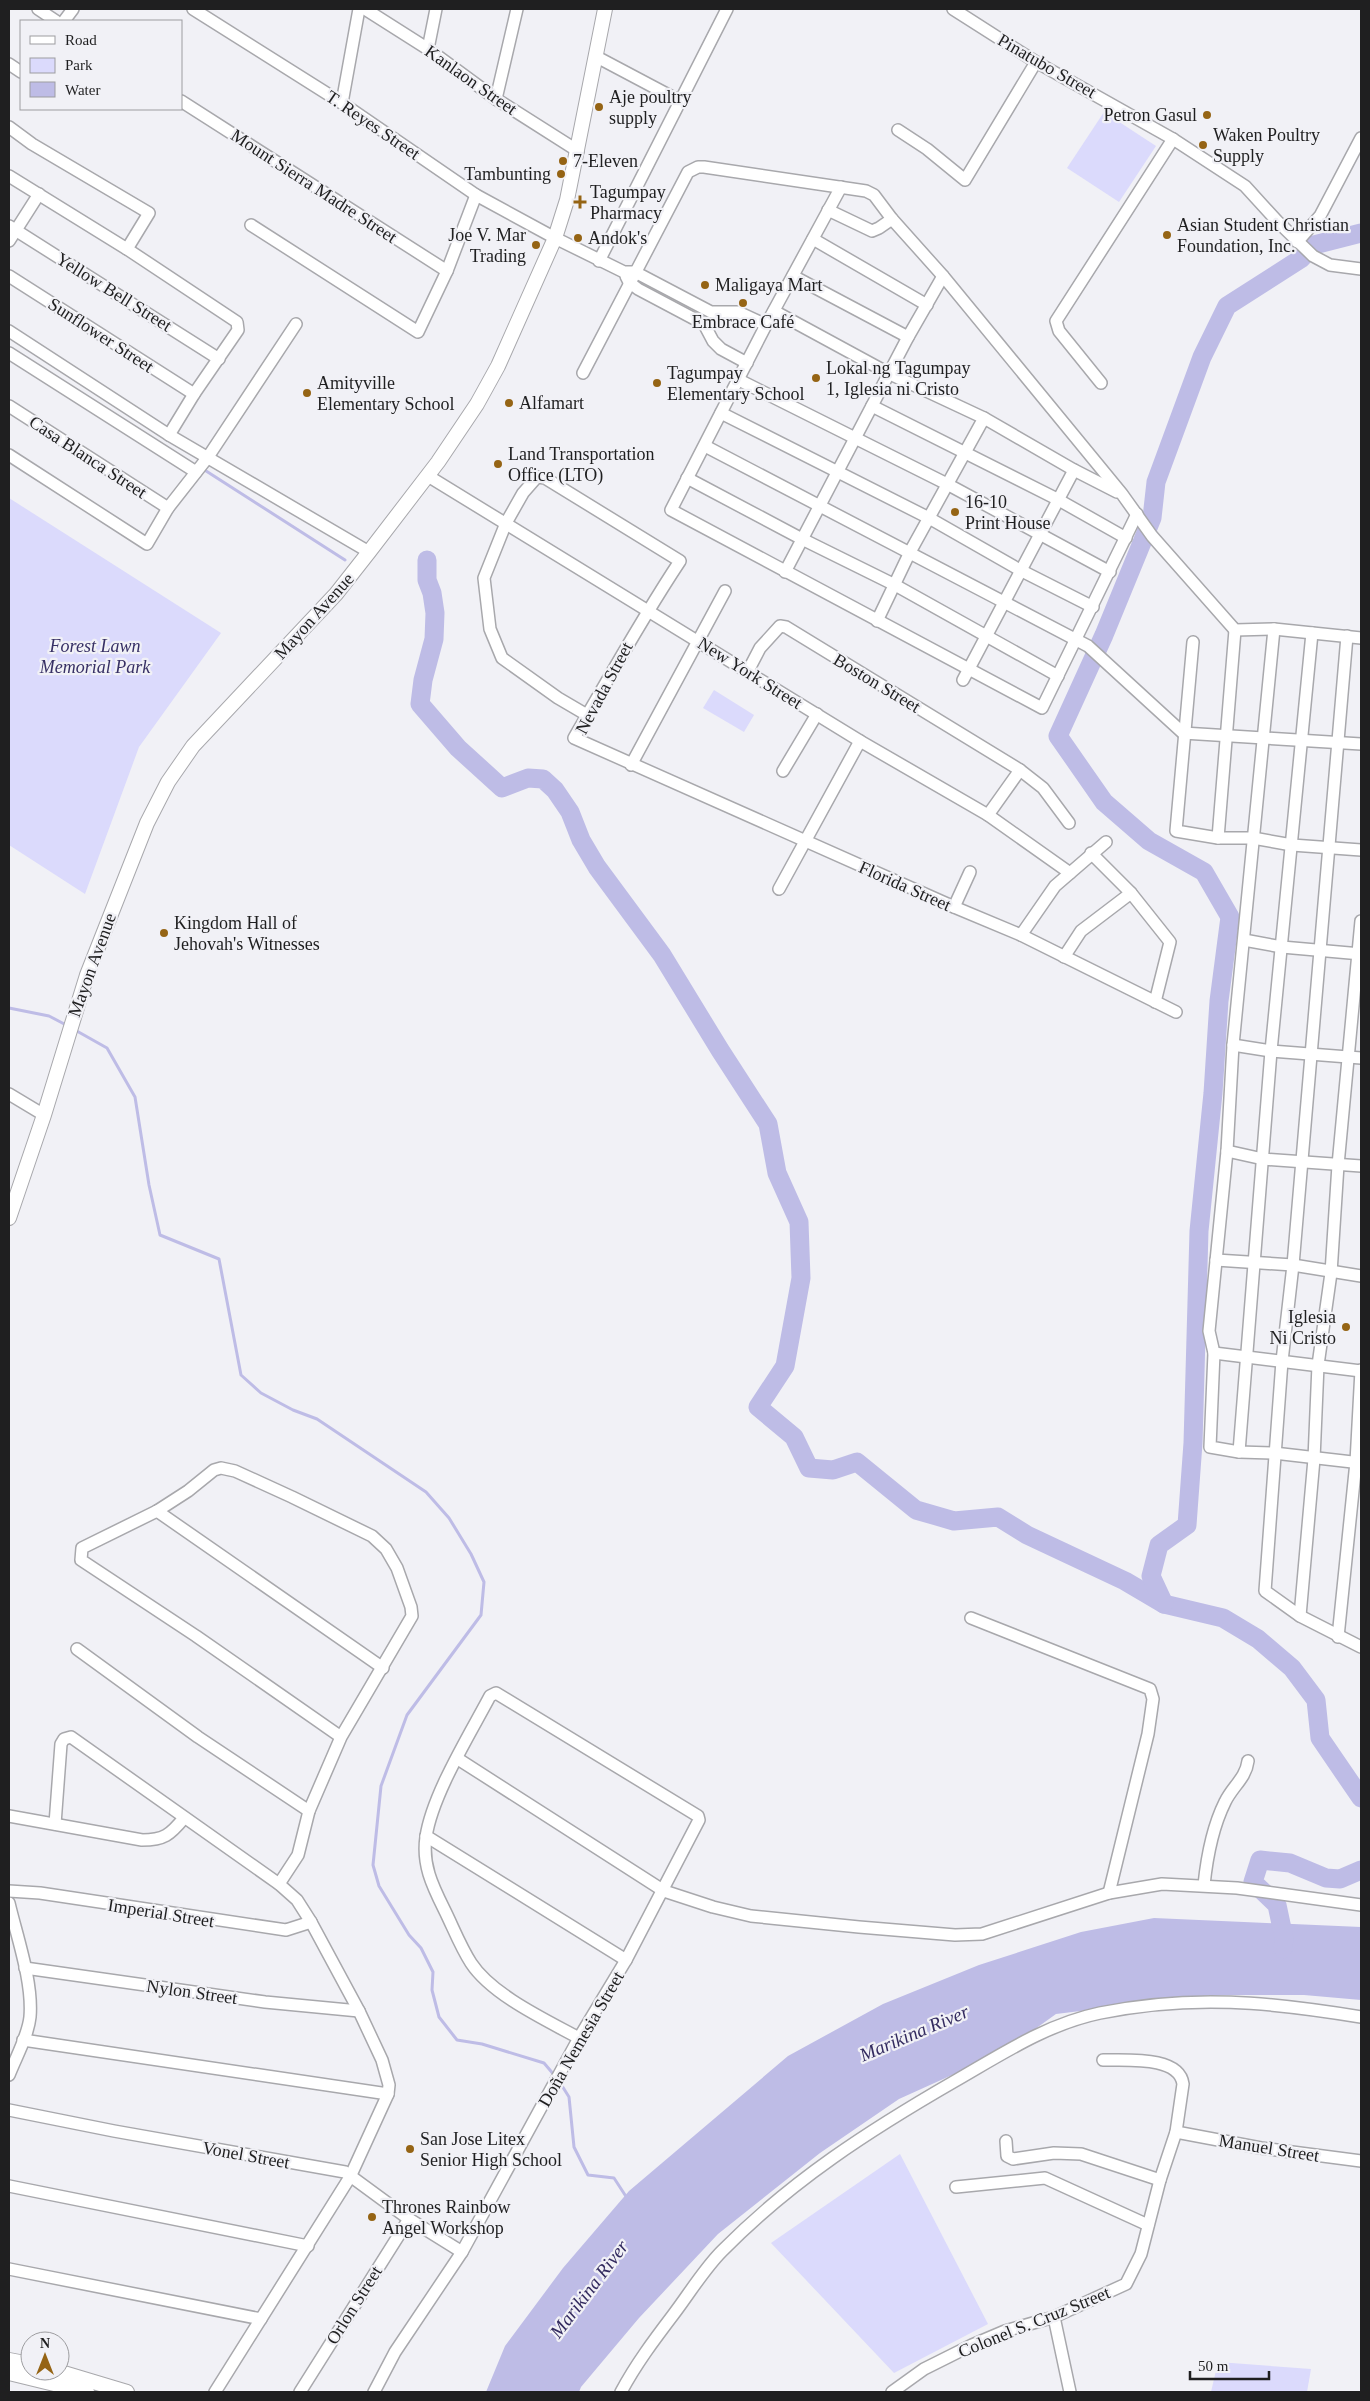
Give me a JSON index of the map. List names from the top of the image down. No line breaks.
{"streets":{"main road":["Mayon Avenue"],"street":["Pinatubo Street","Kanlaon Street","T. Reyes Street","Mount Sierra Madre Street","Yellow Bell Street","Sunflower Street","Casa Blanca Street","New York Street","Boston Street","Nevada Street","Florida Street","Imperial Street","Nylon Street","Doña Nemesia Street","Manuel Street","Vonel Street","Orlon Street","Colonel S. Cruz Street"]},"crossings":[["Kanlaon Street","Mayon Avenue"],["T. Reyes Street","Mayon Avenue"],["Mayon Avenue","New York Street"],["New York Street","Boston Street"],["New York Street","Nevada Street"],["Nevada Street","Florida Street"],["Doña Nemesia Street","Vonel Street"],["Manuel Street","Colonel S. Cruz Street"],["Vonel Street","Orlon Street"]],"water":["Marikina River"],"parks":["Forest Lawn Memorial Park"],"places":{"other":["Aje poultry supply","Petron Gasul","Waken Poultry Supply","7-Eleven","Tambunting","Asian Student Christian Foundation, Inc.","Andok's","Joe V. Mar Trading","Maligaya Mart","Embrace Café","Lokal ng Tagumpay 1, Iglesia ni Cristo","Tagumpay Elementary School","Amityville Elementary School","Alfamart","Land Transportation Office (LTO)","16-10 Print House","Kingdom Hall of Jehovah's Witnesses","Iglesia Ni Cristo","San Jose Litex Senior High School","Thrones Rainbow Angel Workshop"],"health":["Tagumpay Pharmacy"]},"legend":["Road","Park","Water"],"scale_bar":"50 m","north":"top"}
